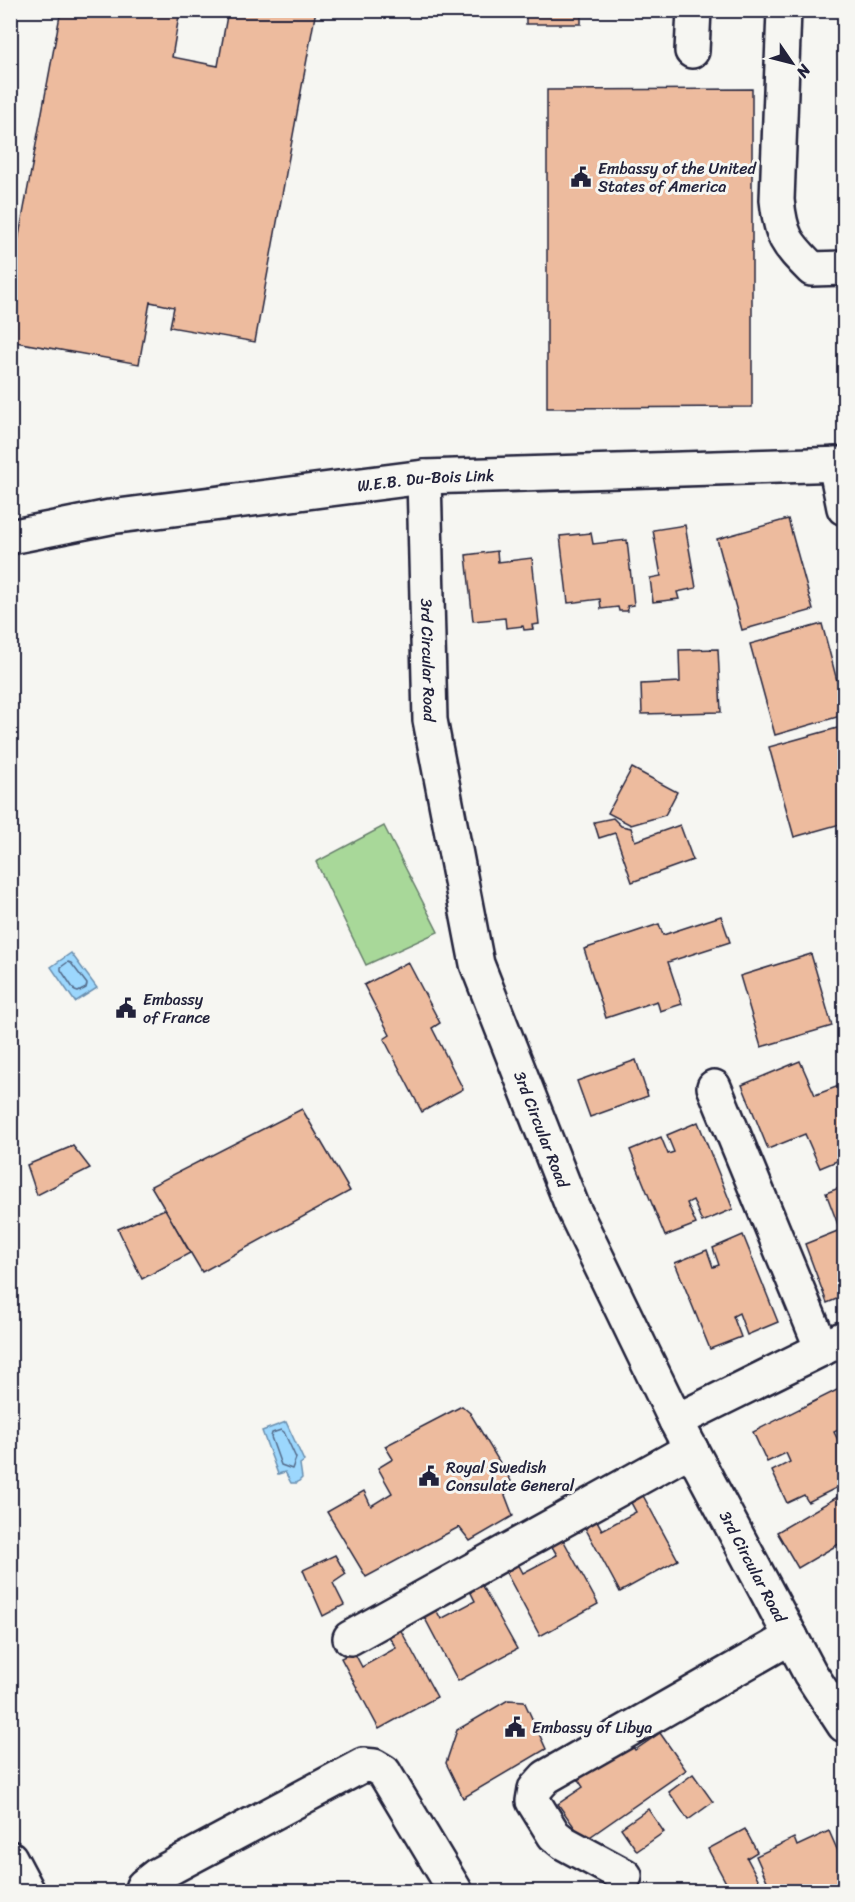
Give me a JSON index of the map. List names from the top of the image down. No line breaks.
{"streets":{"street":["W.E.B. Du-Bois Link","3rd Circular Road"]},"crossings":[["W.E.B. Du-Bois Link","3rd Circular Road"]],"places":{"public building":["Embassy of the United States of America","Embassy of France","Royal Swedish Consulate General","Embassy of Libya"]},"north":"bottom right"}
